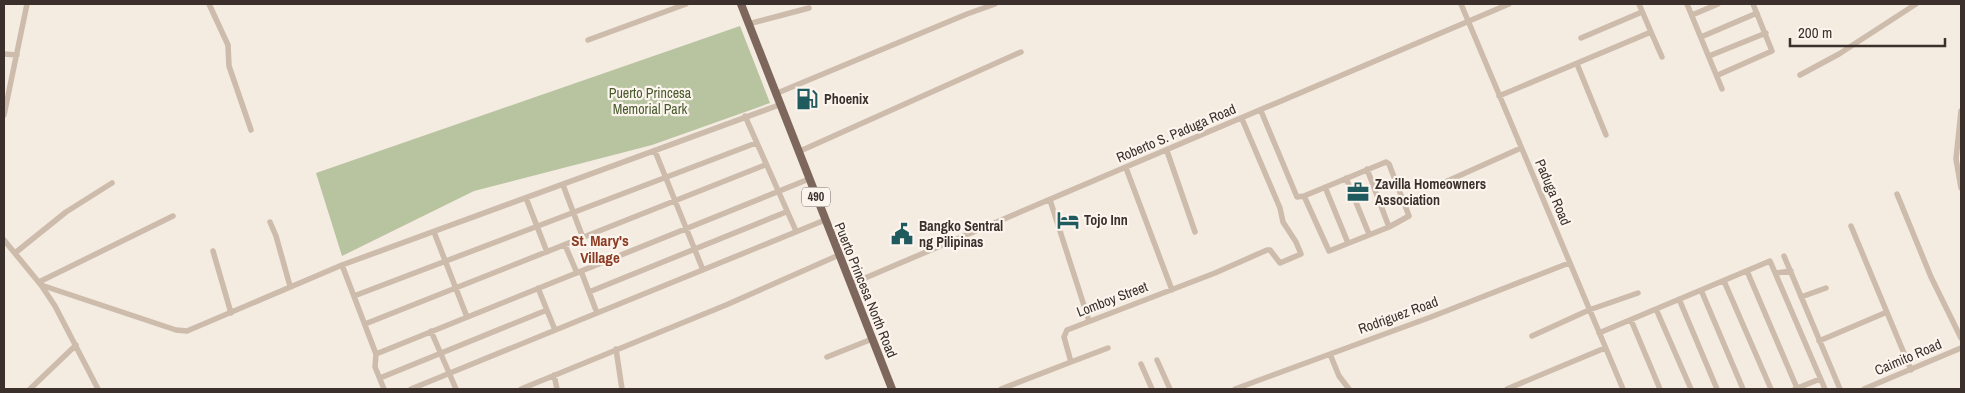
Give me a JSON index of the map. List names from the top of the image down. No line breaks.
{"streets":{"main road":["490","Puerto Princesa North Road"],"street":["Roberto S. Paduga Road","Paduga Road","Lomboy Street","Rodriguez Road","Caimito Road"]},"crossings":[["Roberto S. Paduga Road","Paduga Road"],["Roberto S. Paduga Road","Puerto Princesa North Road"],["Roberto S. Paduga Road","Lomboy Street"],["Paduga Road","Rodriguez Road"]],"districts":["St. Mary's Village"],"parks":["Puerto Princesa Memorial Park"],"places":{"fuel station":["Phoenix"],"office":["Zavilla Homeowners Association"],"hotel":["Tojo Inn"],"public building":["Bangko Sentral ng Pilipinas"]},"scale_bar":"200 m"}
